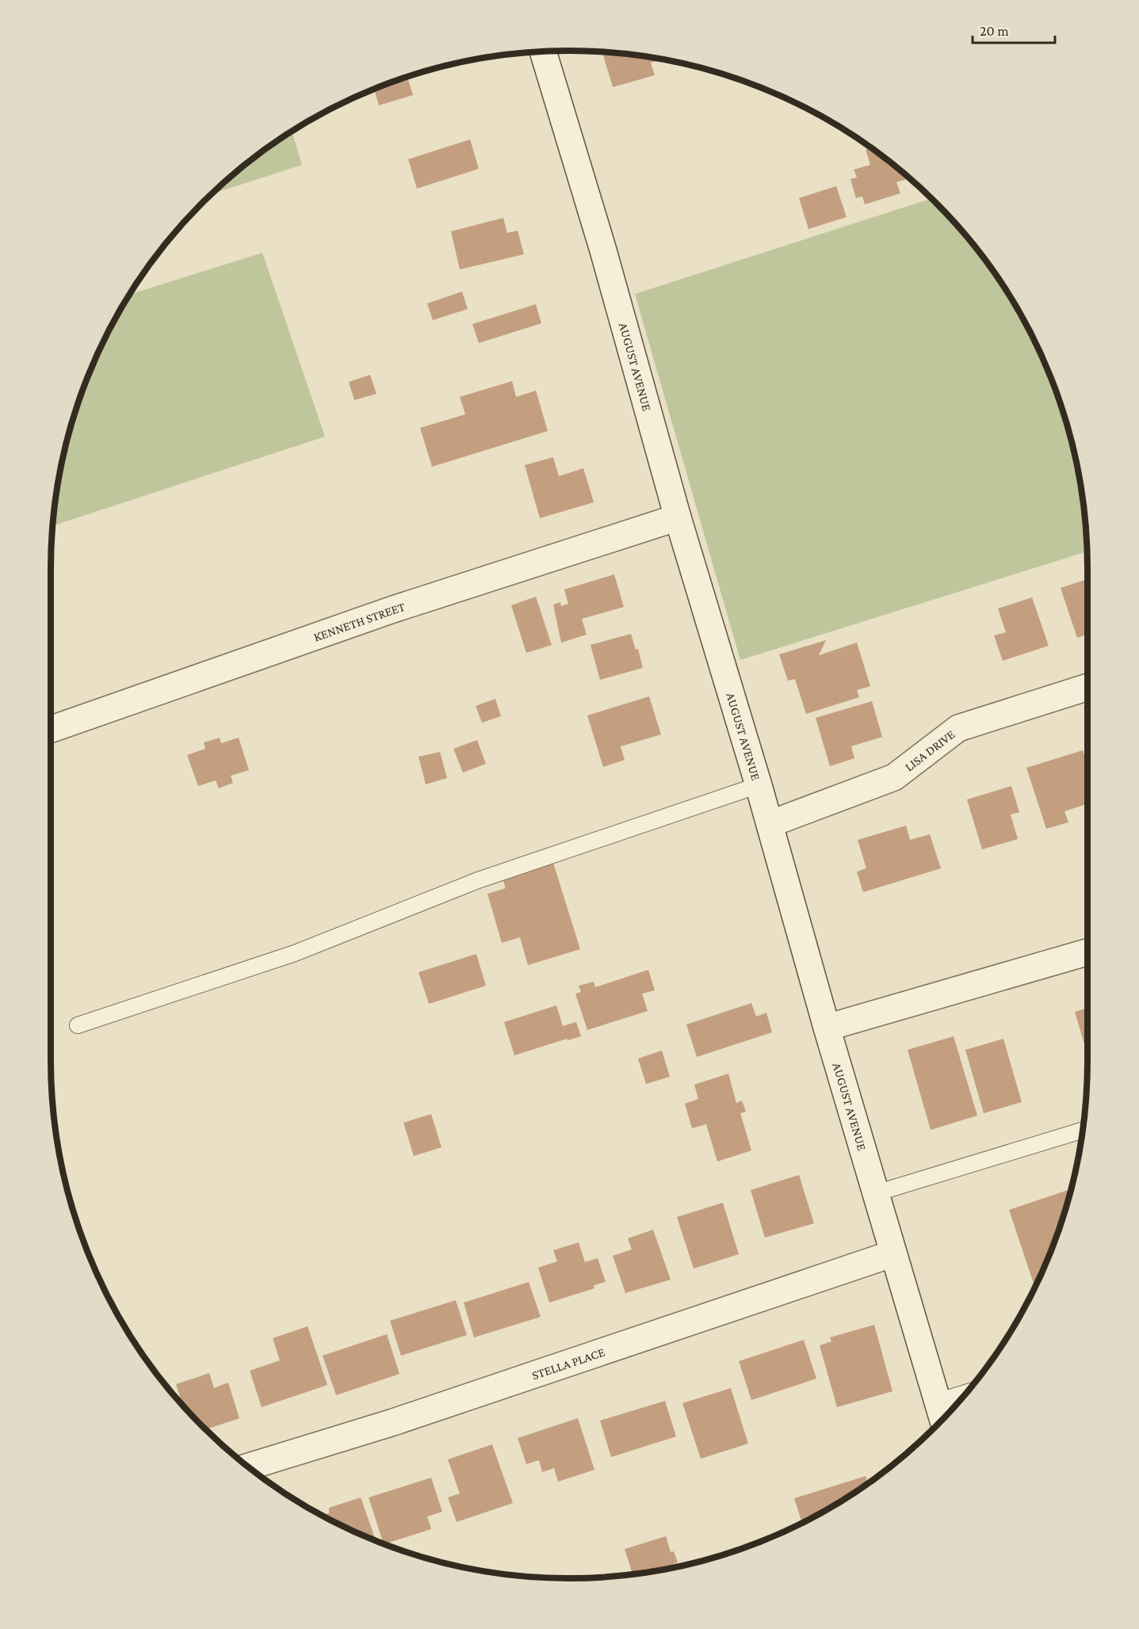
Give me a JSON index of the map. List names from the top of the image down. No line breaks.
{"streets":{"street":["AUGUST AVENUE","KENNETH STREET","LISA DRIVE","STELLA PLACE"]},"crossings":[["AUGUST AVENUE","KENNETH STREET"],["AUGUST AVENUE","LISA DRIVE"],["AUGUST AVENUE","STELLA PLACE"]],"scale_bar":"20 m"}
